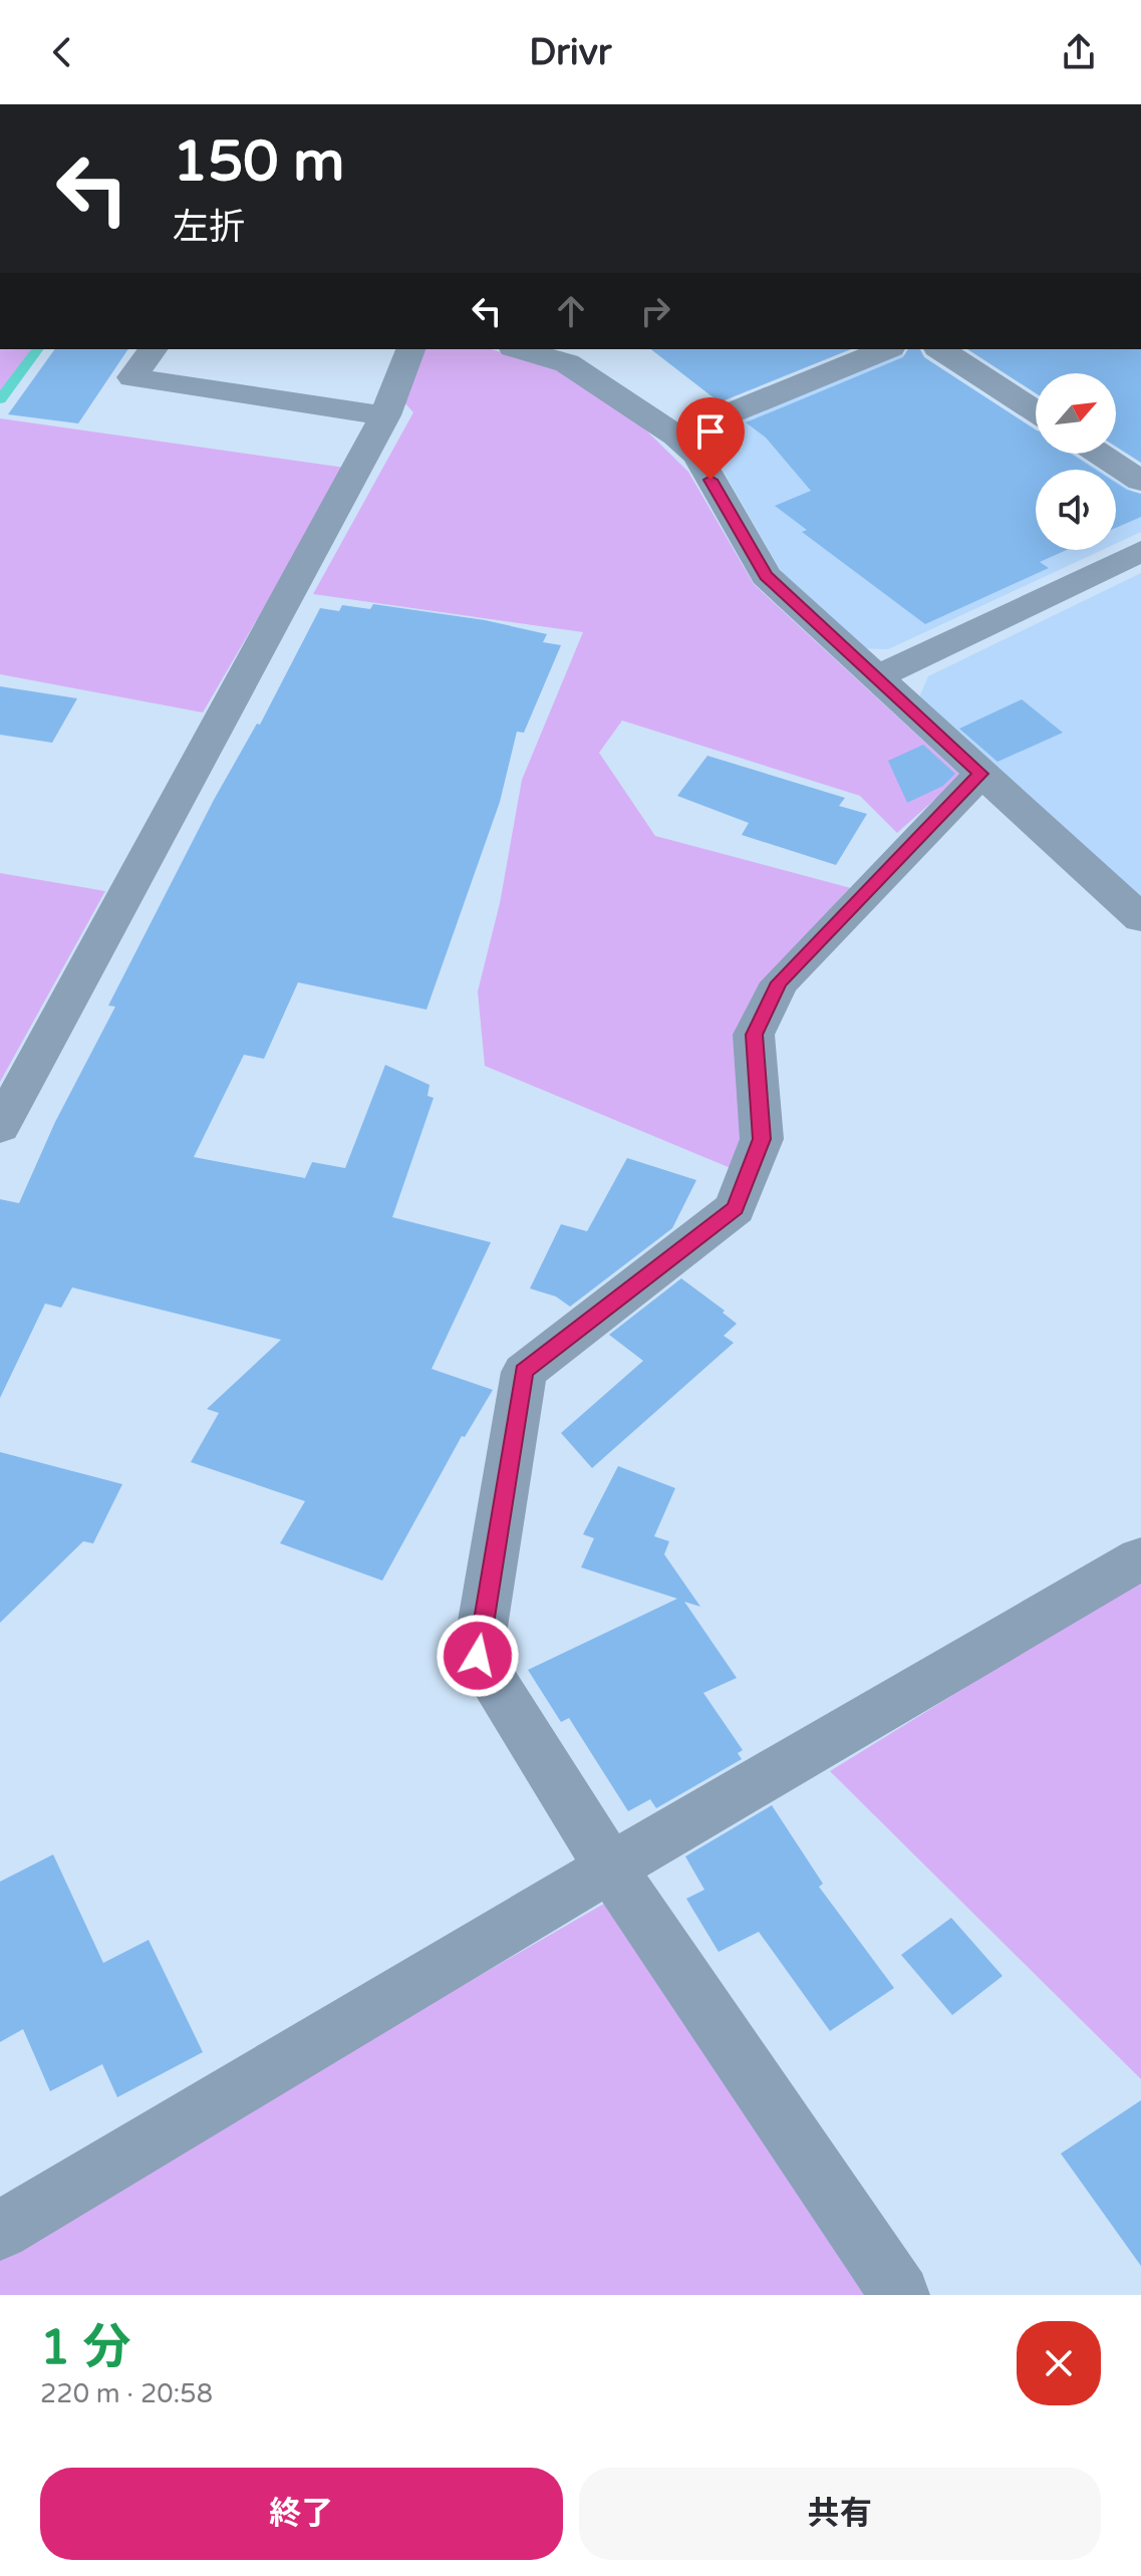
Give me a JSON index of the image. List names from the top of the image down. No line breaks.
{"north":"top right","page":{"header":"Drivr","turn":["150 m","左折"],"heading":["1 分","220 m · 20:58"],"buttons":["終了","共有"]}}
